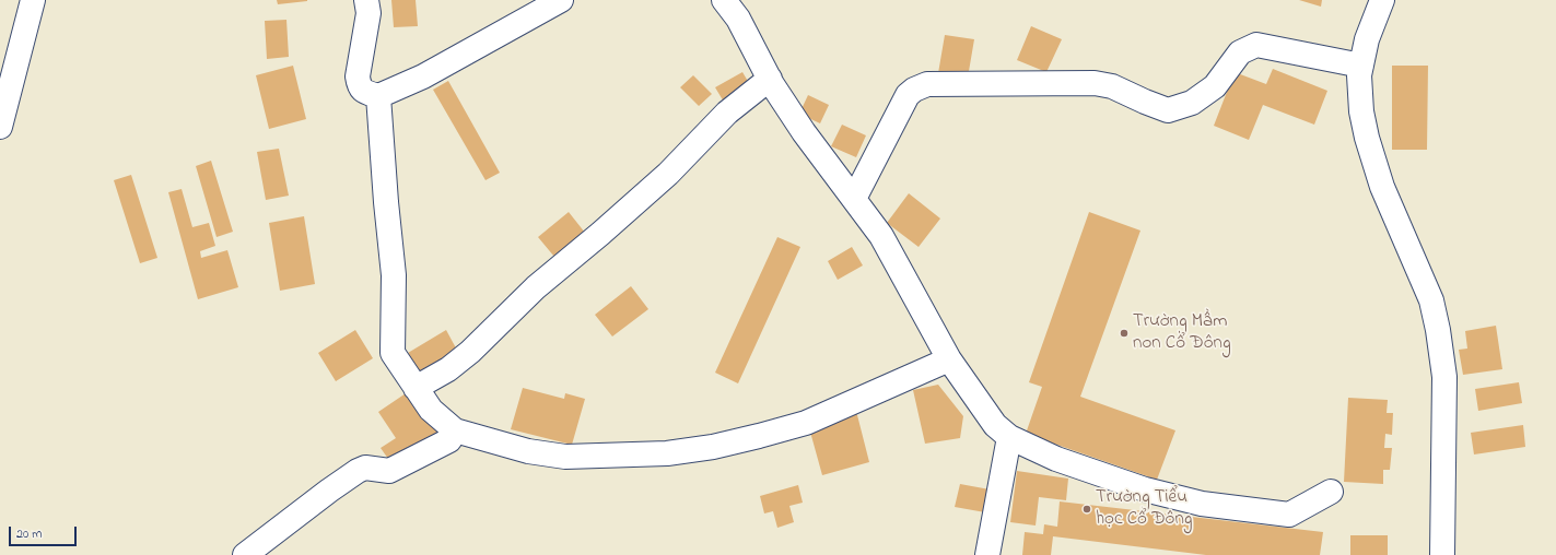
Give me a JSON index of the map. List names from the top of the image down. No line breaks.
{"places":["Trường Mầm non Cổ Đông","Trường Tiểu học Cổ Đông"],"scale_bar":"20 m"}
